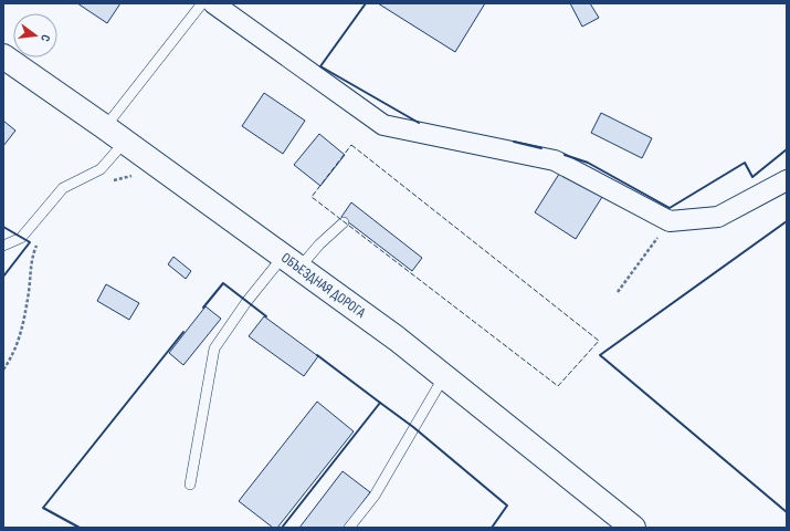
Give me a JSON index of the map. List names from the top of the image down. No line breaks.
{"streets":{"main road":["ОБЪЕЗДНАЯ ДОРОГА"]},"north":"right"}
